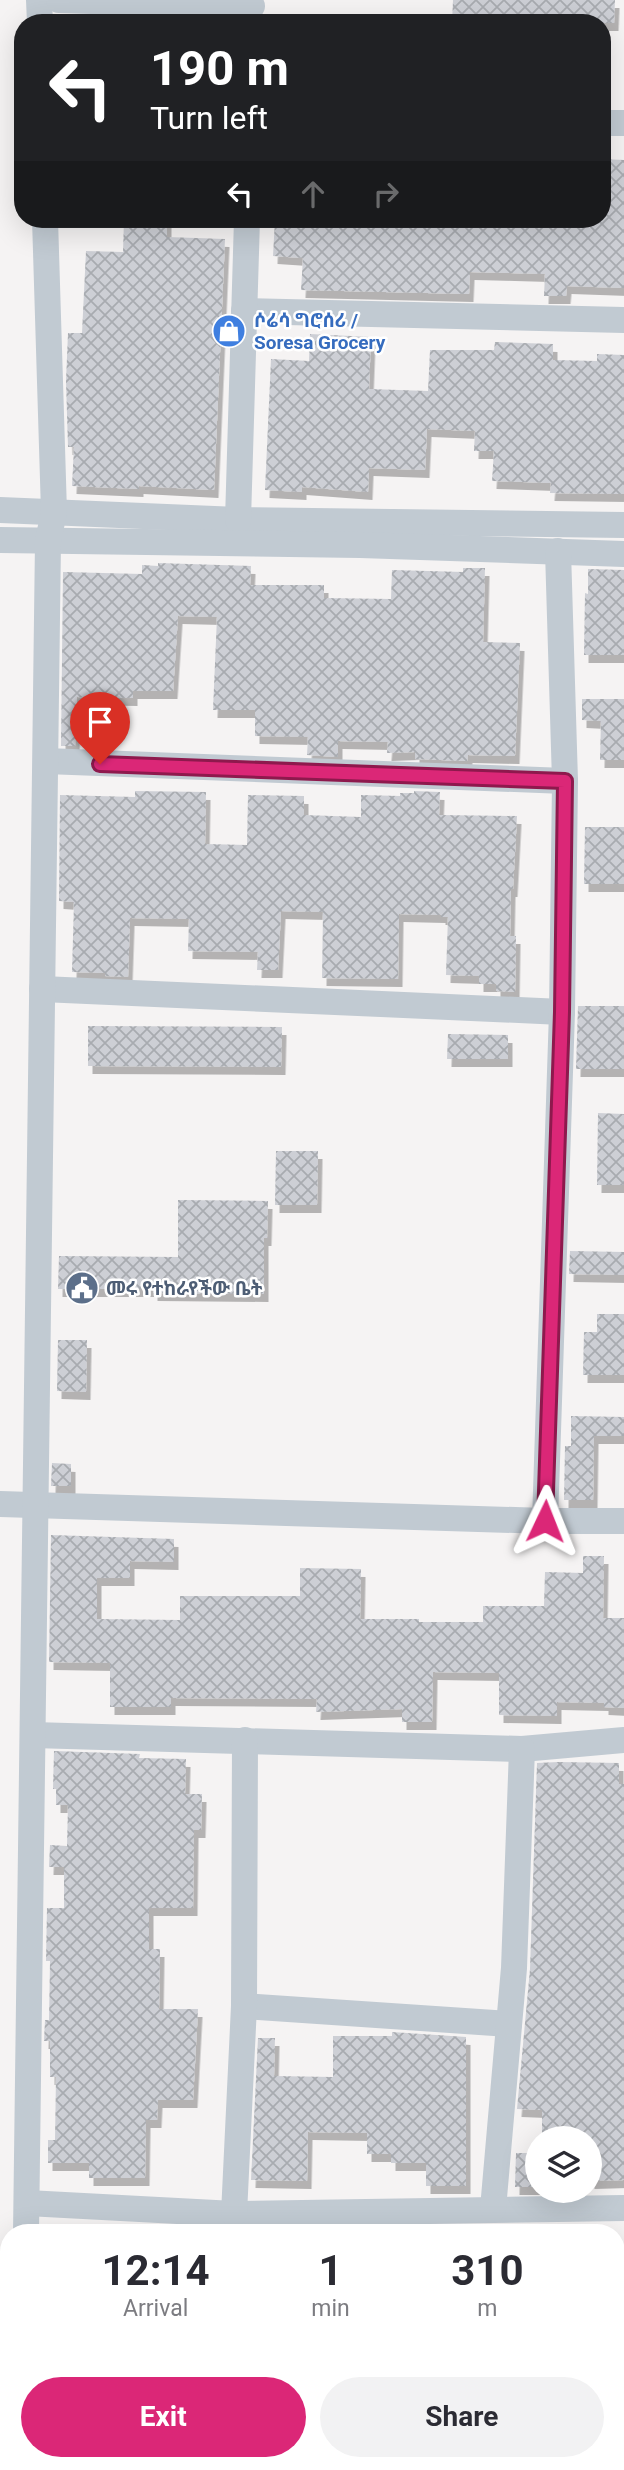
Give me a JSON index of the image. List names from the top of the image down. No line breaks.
{"places":{"shop":["ሶሬሳ ግሮሰሪ / Soresa Grocery"],"public building":["መሩ የተከራየችው ቤት"]},"page":{"turn":["190 m","Turn left"],"eta":["12:14","Arrival","1","min","310","m"],"buttons":["Exit","Share"]}}
